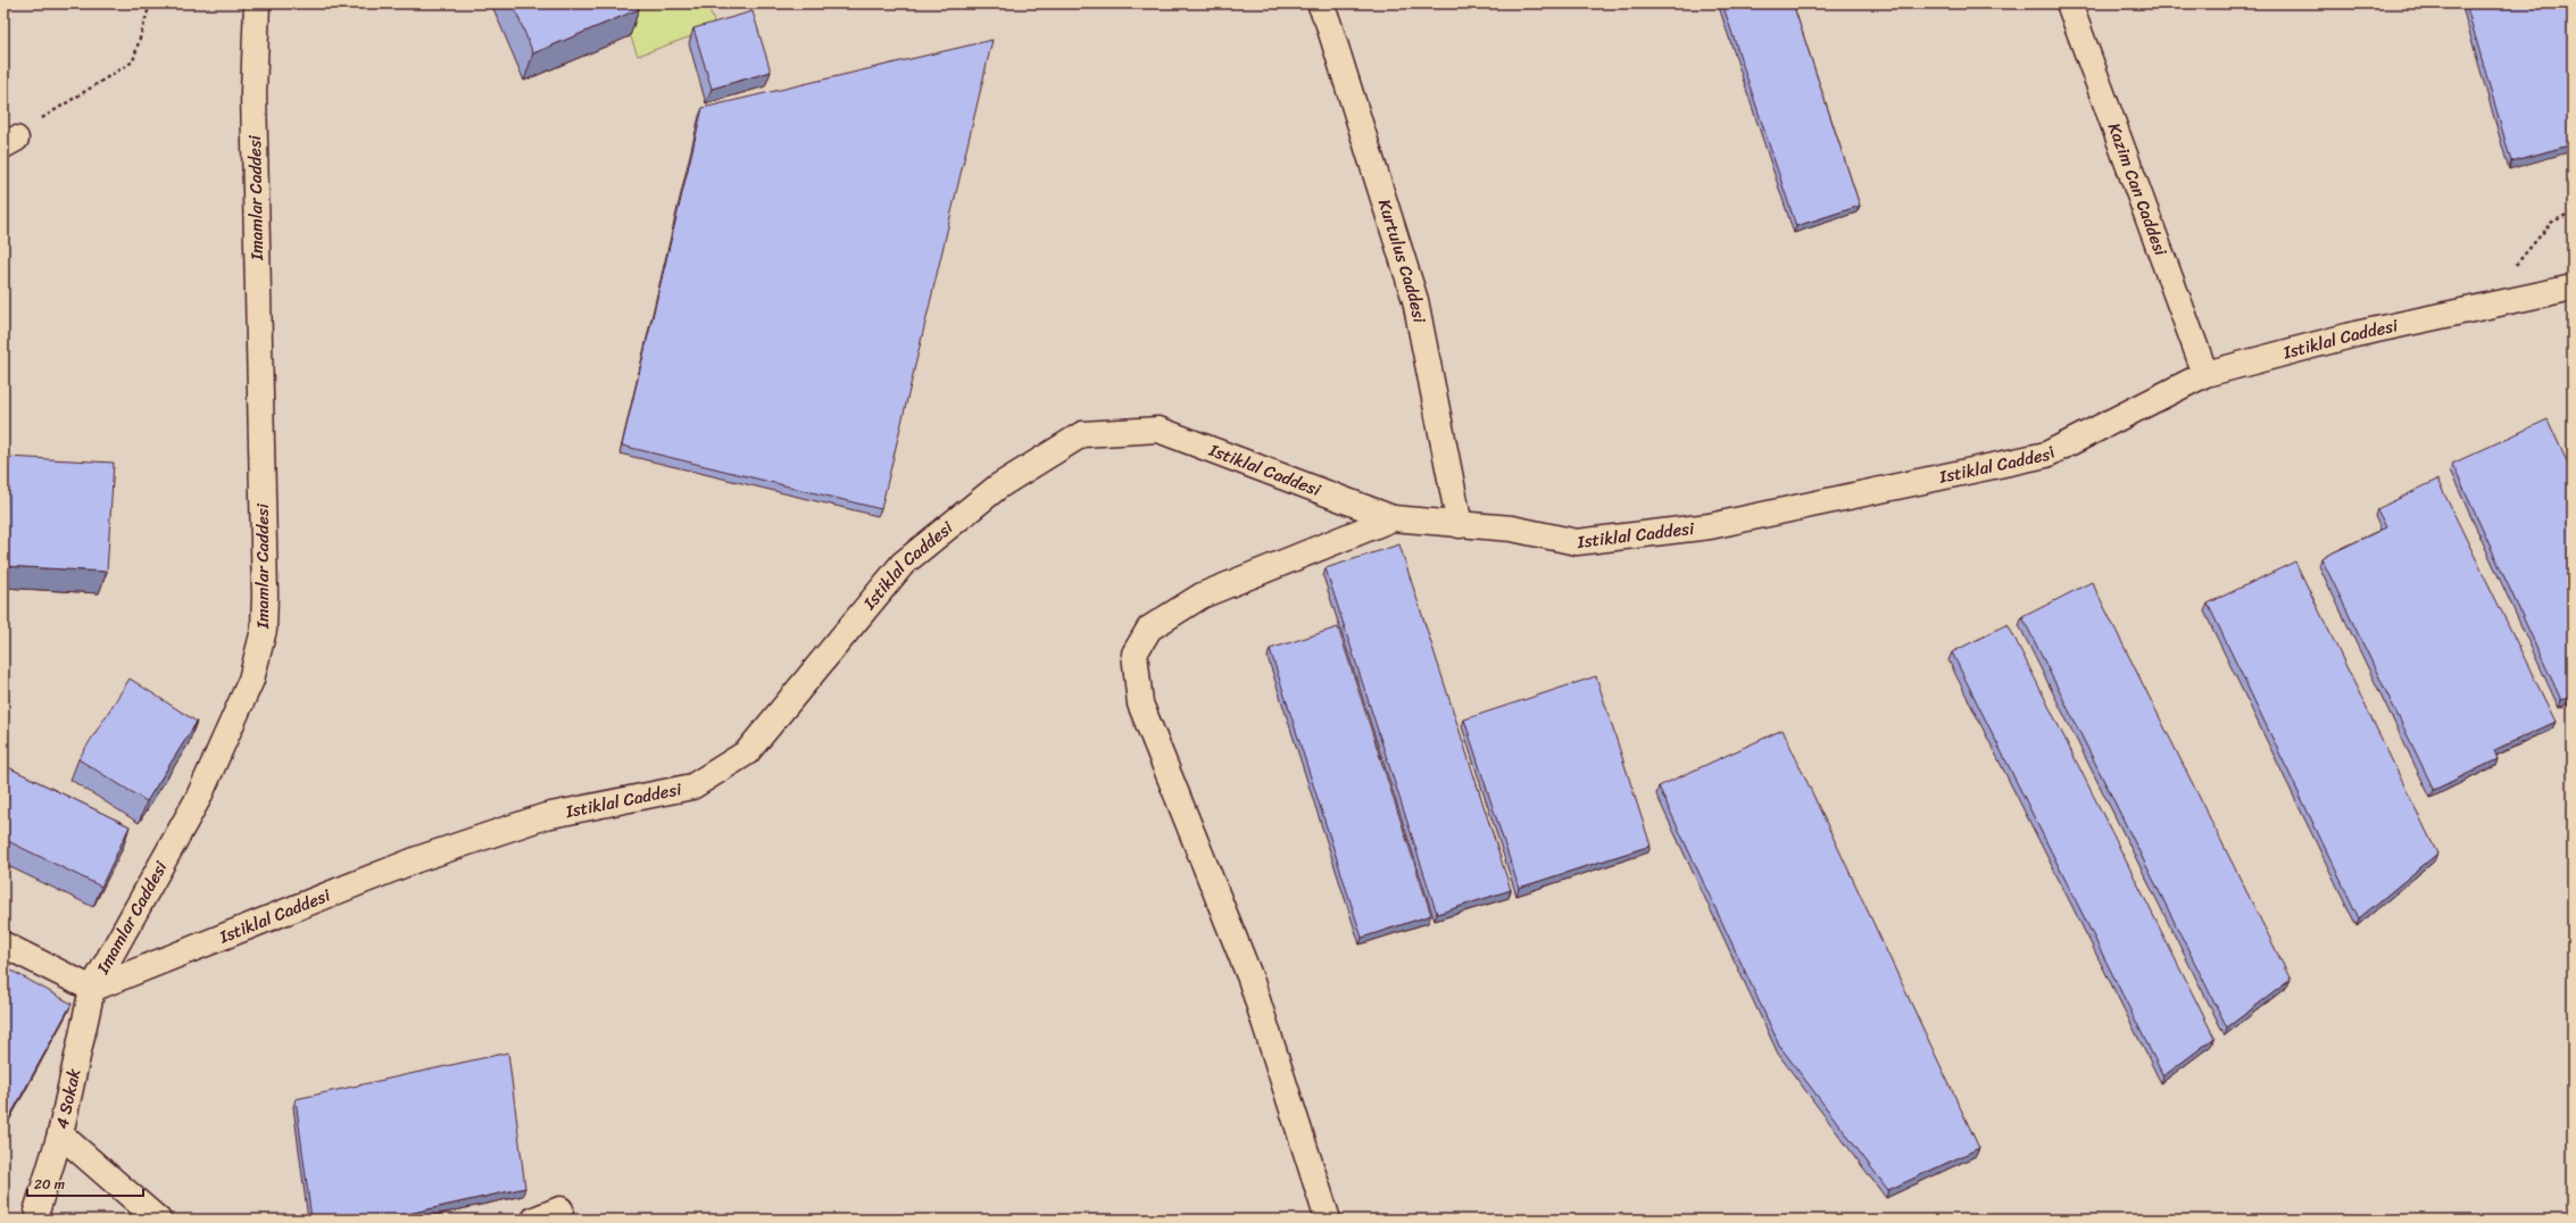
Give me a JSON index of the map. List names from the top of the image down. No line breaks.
{"streets":{"street":["Kazim Can Caddesi","Imamlar Caddesi","Kurtulus Caddesi","Istiklal Caddesi","4 Sokak"]},"crossings":[["Kazim Can Caddesi","Istiklal Caddesi"],["Imamlar Caddesi","Istiklal Caddesi"],["Imamlar Caddesi","4 Sokak"],["Kurtulus Caddesi","Istiklal Caddesi"],["Istiklal Caddesi","4 Sokak"]],"scale_bar":"20 m"}
